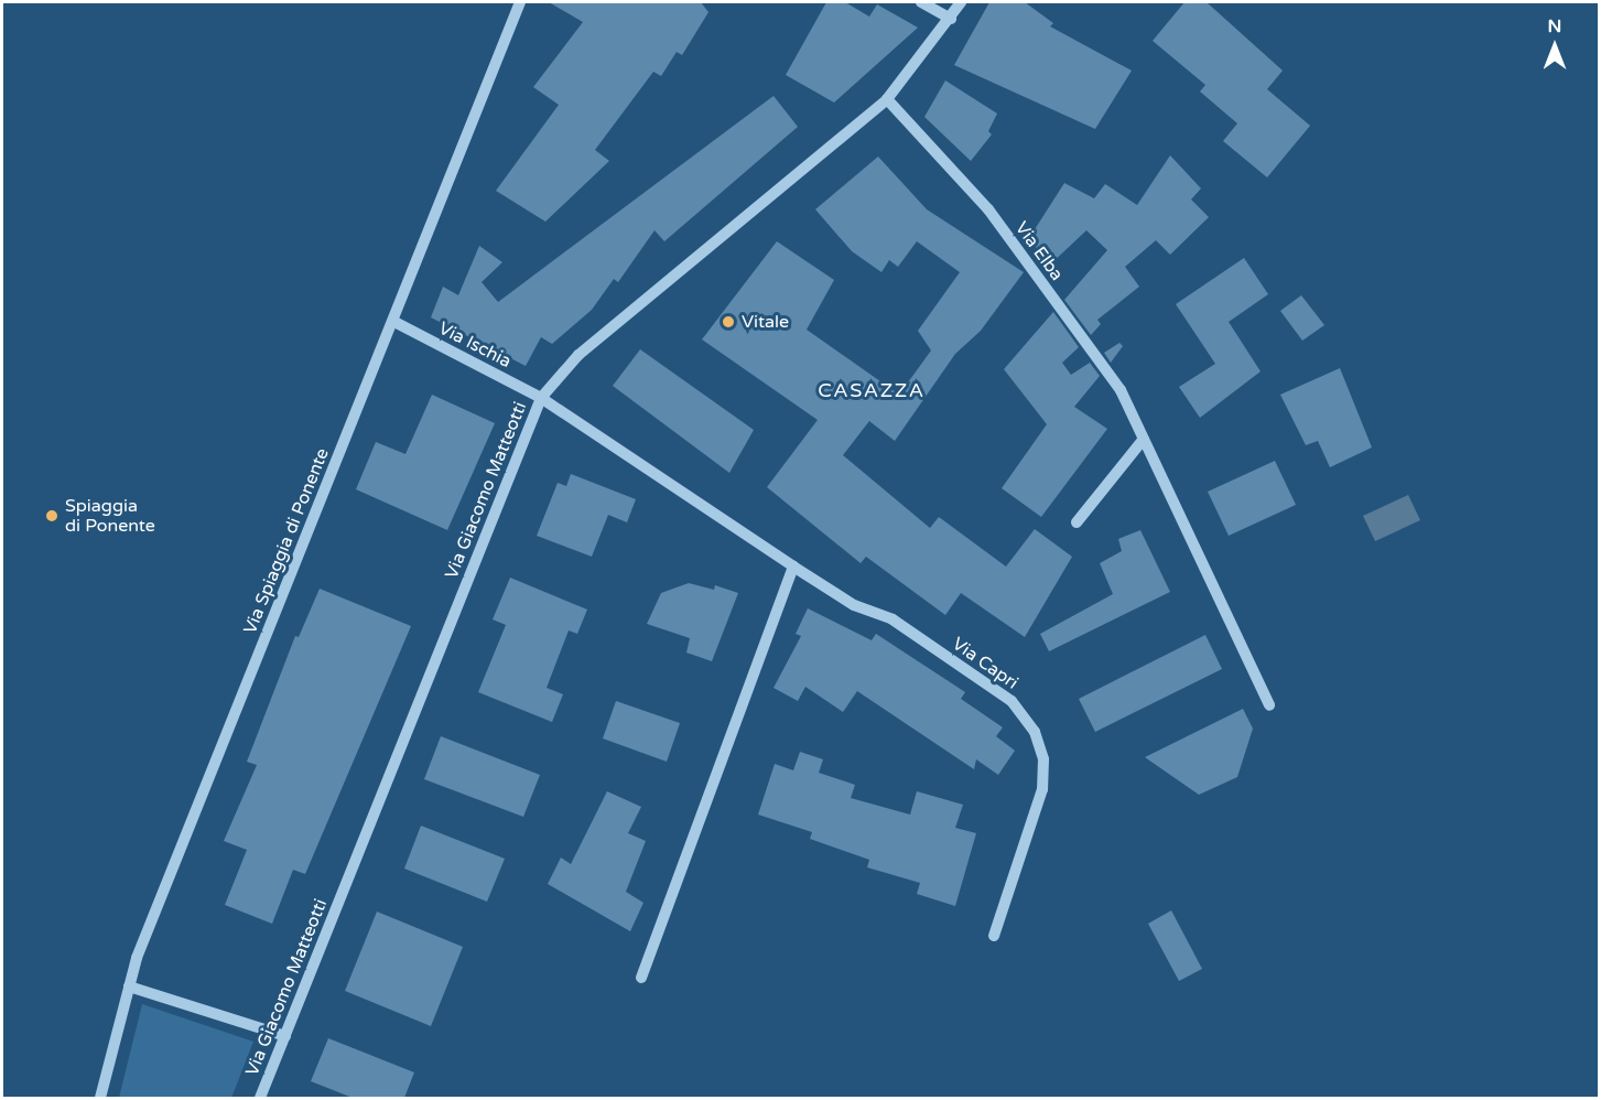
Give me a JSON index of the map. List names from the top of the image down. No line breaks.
{"streets":{"street":["Via Elba","Via Ischia","Via Giacomo Matteotti","Via Spiaggia di Ponente","Via Capri"]},"crossings":[["Via Elba","Via Giacomo Matteotti"],["Via Ischia","Via Giacomo Matteotti"],["Via Ischia","Via Spiaggia di Ponente"],["Via Ischia","Via Capri"],["Via Giacomo Matteotti","Via Capri"]],"districts":["CASAZZA"],"places":["Vitale","Spiaggia di Ponente"],"north":"top"}
